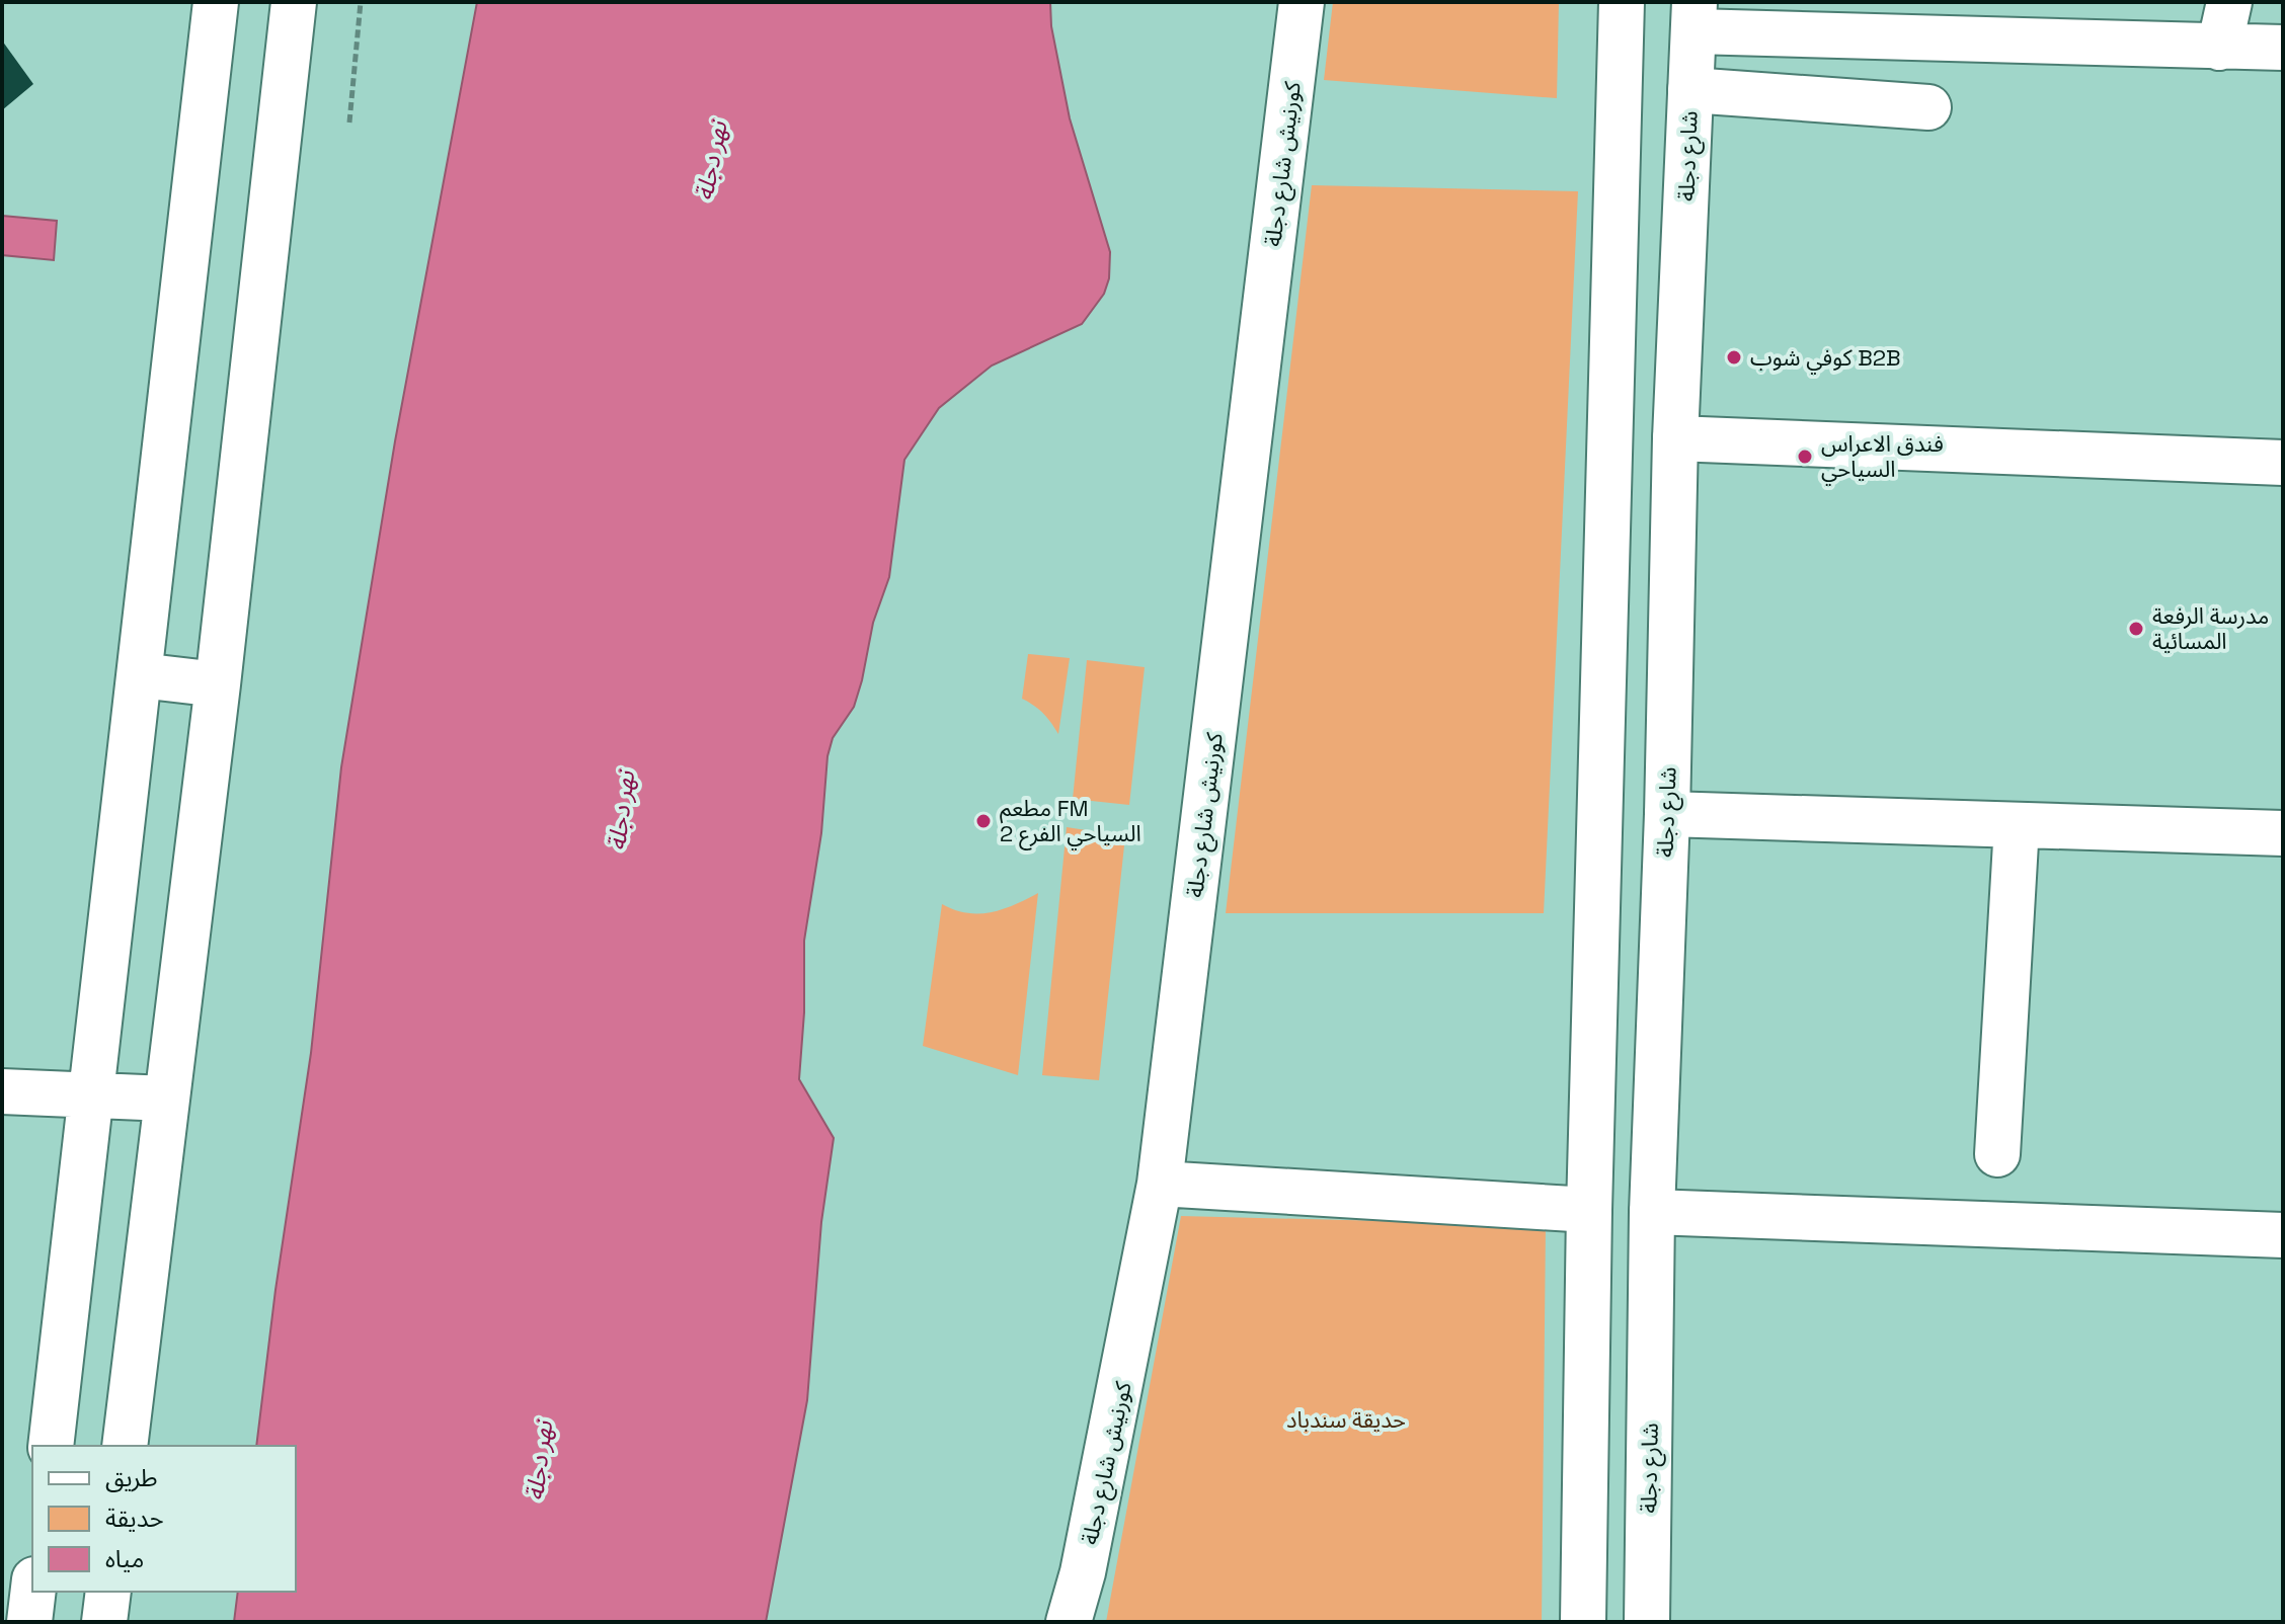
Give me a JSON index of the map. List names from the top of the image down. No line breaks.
{"streets":{"street":["شارع دجلة","كورنيش شارع دجلة"]},"water":["نهر دجلة"],"parks":["حديقة سندباد"],"places":["كوفي شوب B2B","فندق الاعراس السياحي","مدرسة الرفعة المسائية","مطعم FM السياحي الفرع 2"],"legend":["طريق","حديقة","مياه"]}
